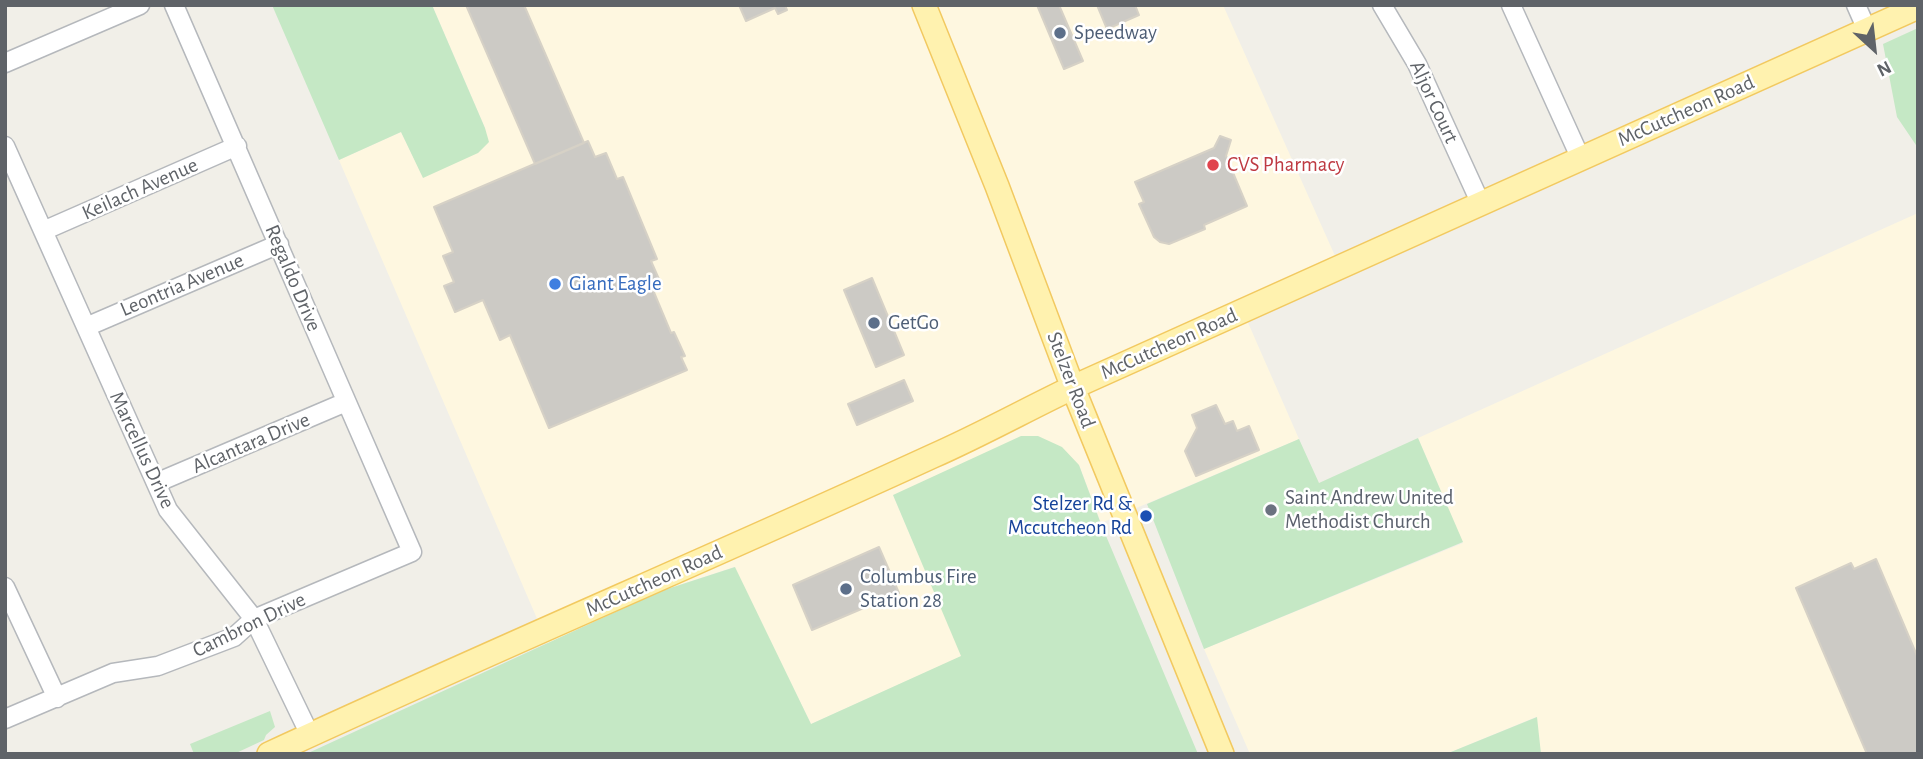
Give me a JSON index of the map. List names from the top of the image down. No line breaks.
{"streets":{"main road":["McCutcheon Road","Stelzer Road"],"street":["Aljor Court","Keilach Avenue","Regaldo Drive","Leontria Avenue","Alcantara Drive","Marcellus Drive","Cambron Drive"]},"crossings":[["Aljor Court","McCutcheon Road"],["McCutcheon Road","Stelzer Road"],["McCutcheon Road","Marcellus Drive"],["Keilach Avenue","Regaldo Drive"],["Keilach Avenue","Marcellus Drive"],["Regaldo Drive","Leontria Avenue"],["Regaldo Drive","Alcantara Drive"],["Regaldo Drive","Cambron Drive"],["Leontria Avenue","Marcellus Drive"],["Alcantara Drive","Marcellus Drive"],["Marcellus Drive","Cambron Drive"]],"places":["Speedway","CVS Pharmacy","Giant Eagle","GetGo","Saint Andrew United Methodist Church","Stelzer Rd & Mccutcheon Rd","Columbus Fire Station 28"],"north":"bottom right"}
